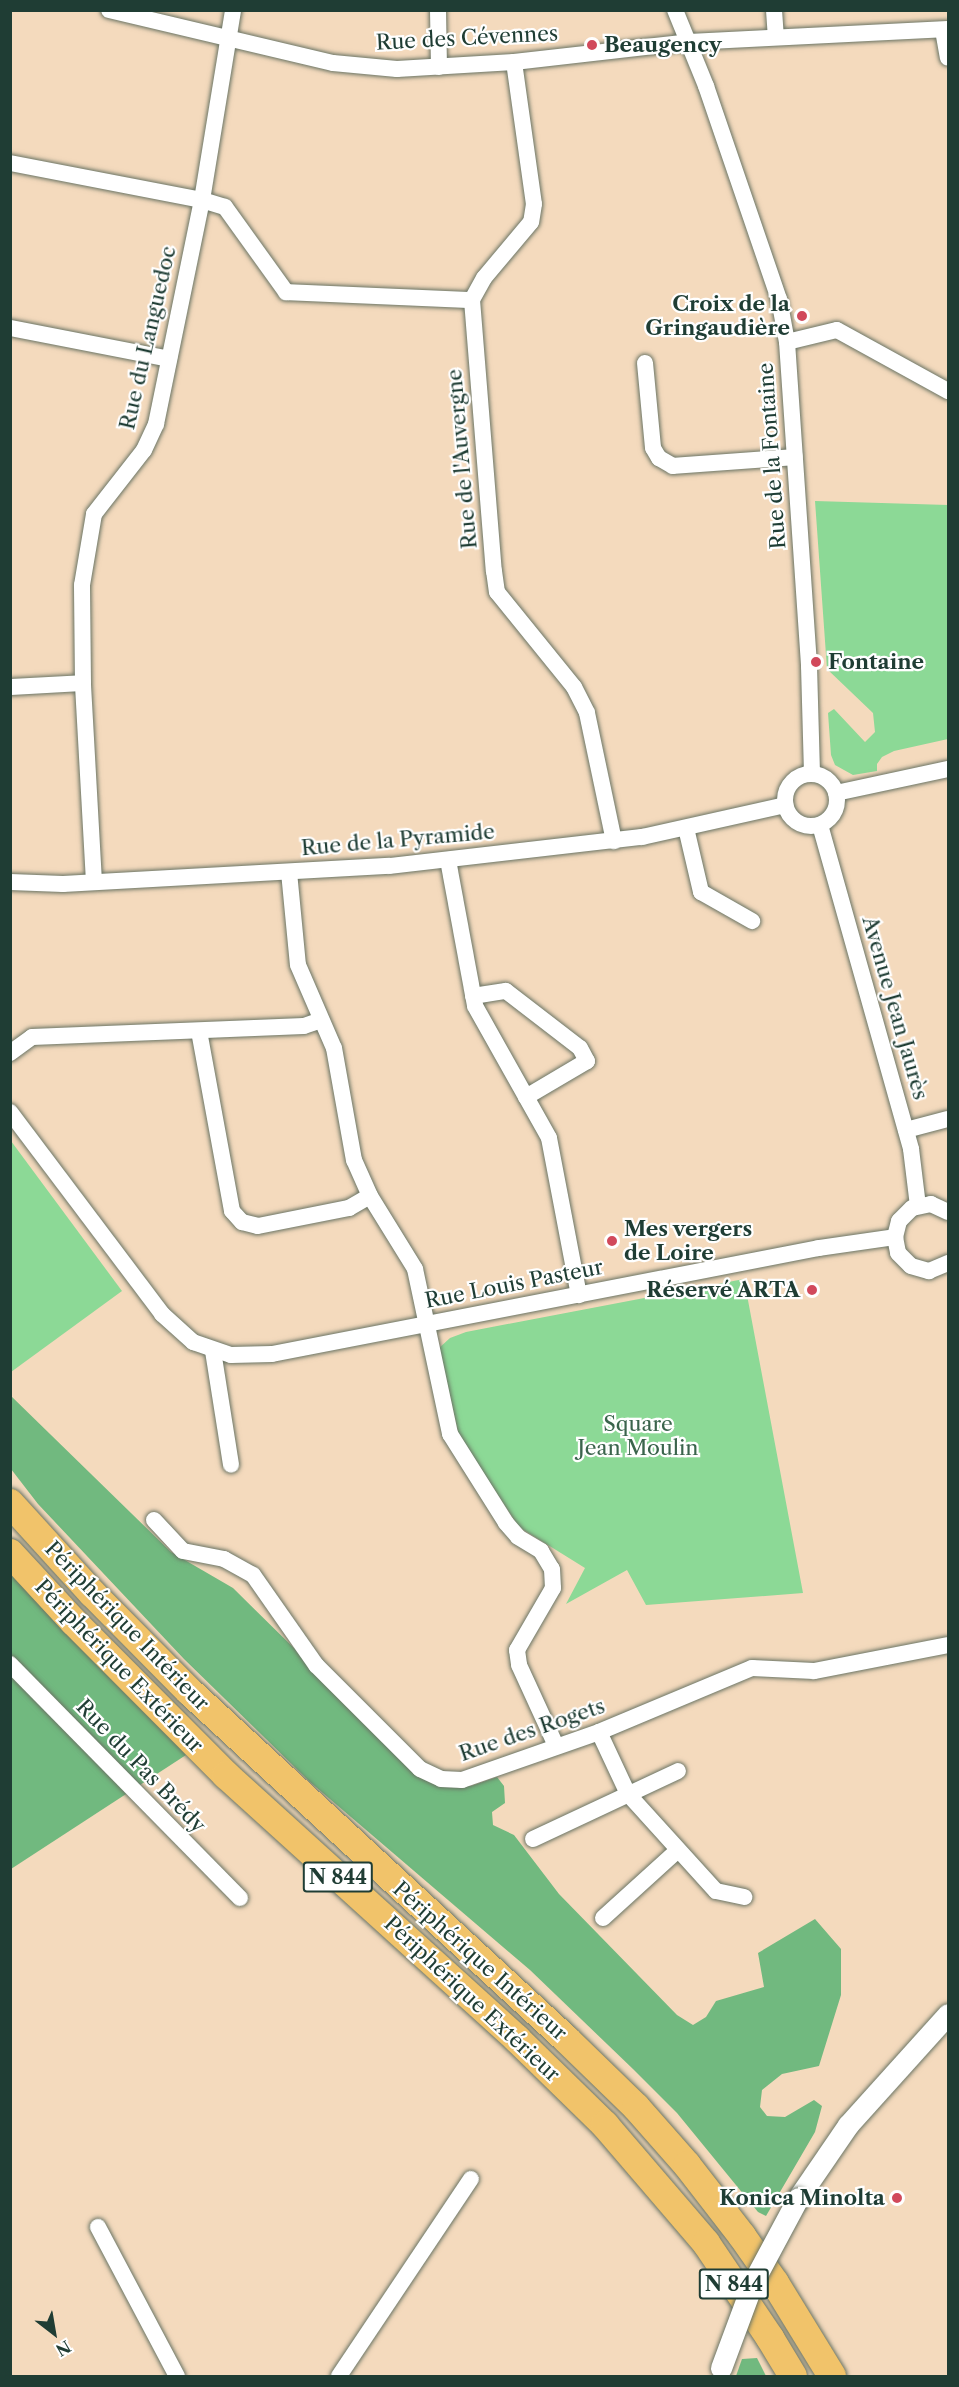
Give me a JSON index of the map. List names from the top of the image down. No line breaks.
{"streets":{"highway":["Périphérique Intérieur","Périphérique Extérieur","N 844"],"street":["Rue des Cévennes","Rue du Languedoc","Rue de la Fontaine","Rue de l'Auvergne","Rue de la Pyramide","Avenue Jean Jaurès","Rue Louis Pasteur","Rue des Rogets","Rue du Pas Brédy"]},"crossings":[["Rue des Cévennes","Rue du Languedoc"],["Rue des Cévennes","Rue de la Fontaine"],["Rue du Languedoc","Rue de la Pyramide"],["Rue de la Fontaine","Rue de la Pyramide"],["Rue de la Fontaine","Avenue Jean Jaurès"],["Rue de l'Auvergne","Rue de la Pyramide"],["Rue de la Pyramide","Avenue Jean Jaurès"]],"parks":["Square Jean Moulin"],"places":["Beaugency","Croix de la Gringaudière","Fontaine","Mes vergers de Loire","Réservé ARTA","Konica Minolta"],"north":"bottom right"}
